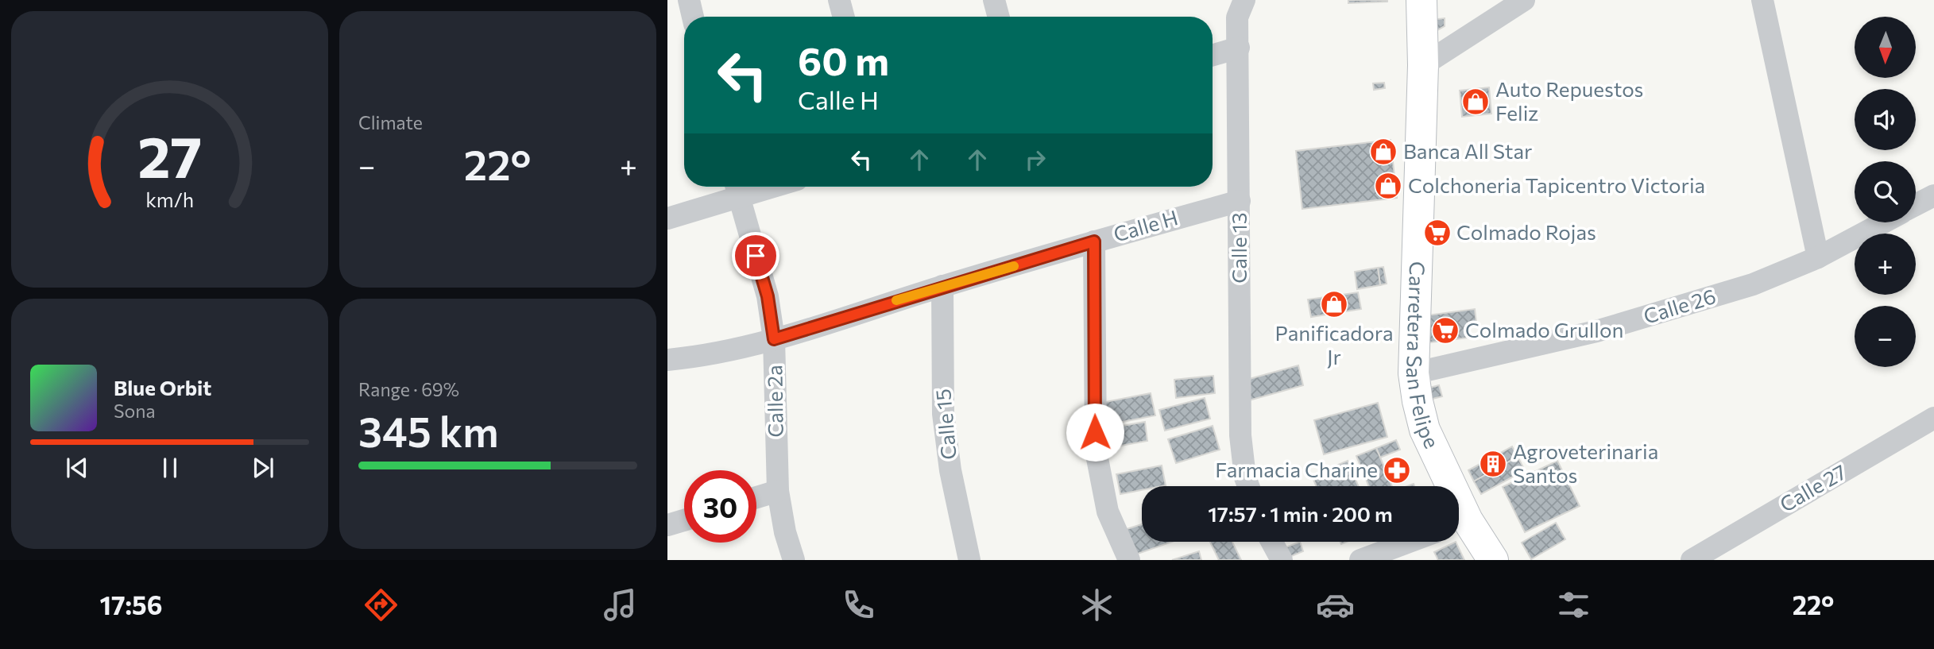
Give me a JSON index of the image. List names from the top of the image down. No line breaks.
{"streets":{"main road":["Carretera San Felipe"],"street":["Calle H","Calle 13","Calle 26","Calle 2a","Calle 15","Calle 27"]},"crossings":[["Calle H","Calle 13"],["Calle H","Calle 2a"],["Calle H","Calle 15"],["Calle 26","Carretera San Felipe"]],"places":{"shop":["Auto Repuestos Feliz","Banca All Star","Colchoneria Tapicentro Victoria","Panificadora Jr"],"supermarket":["Colmado Rojas","Colmado Grullon"],"building":["Agroveterinaria Santos"],"pharmacy":["Farmacia Charine"]},"north":"bottom","page":{"tile":["Climate",["Range · 69%","345 km"]],"map_buttons":["+","−"],"turn":["60 m","Calle H"],"heat":["−","22°","+"],"song":["Blue Orbit","Sona"],"limit":"30","trip":"17:57 · 1 min · 200 m","tabs":["17:56","22°"],"gauge":["27","km/h"]}}
